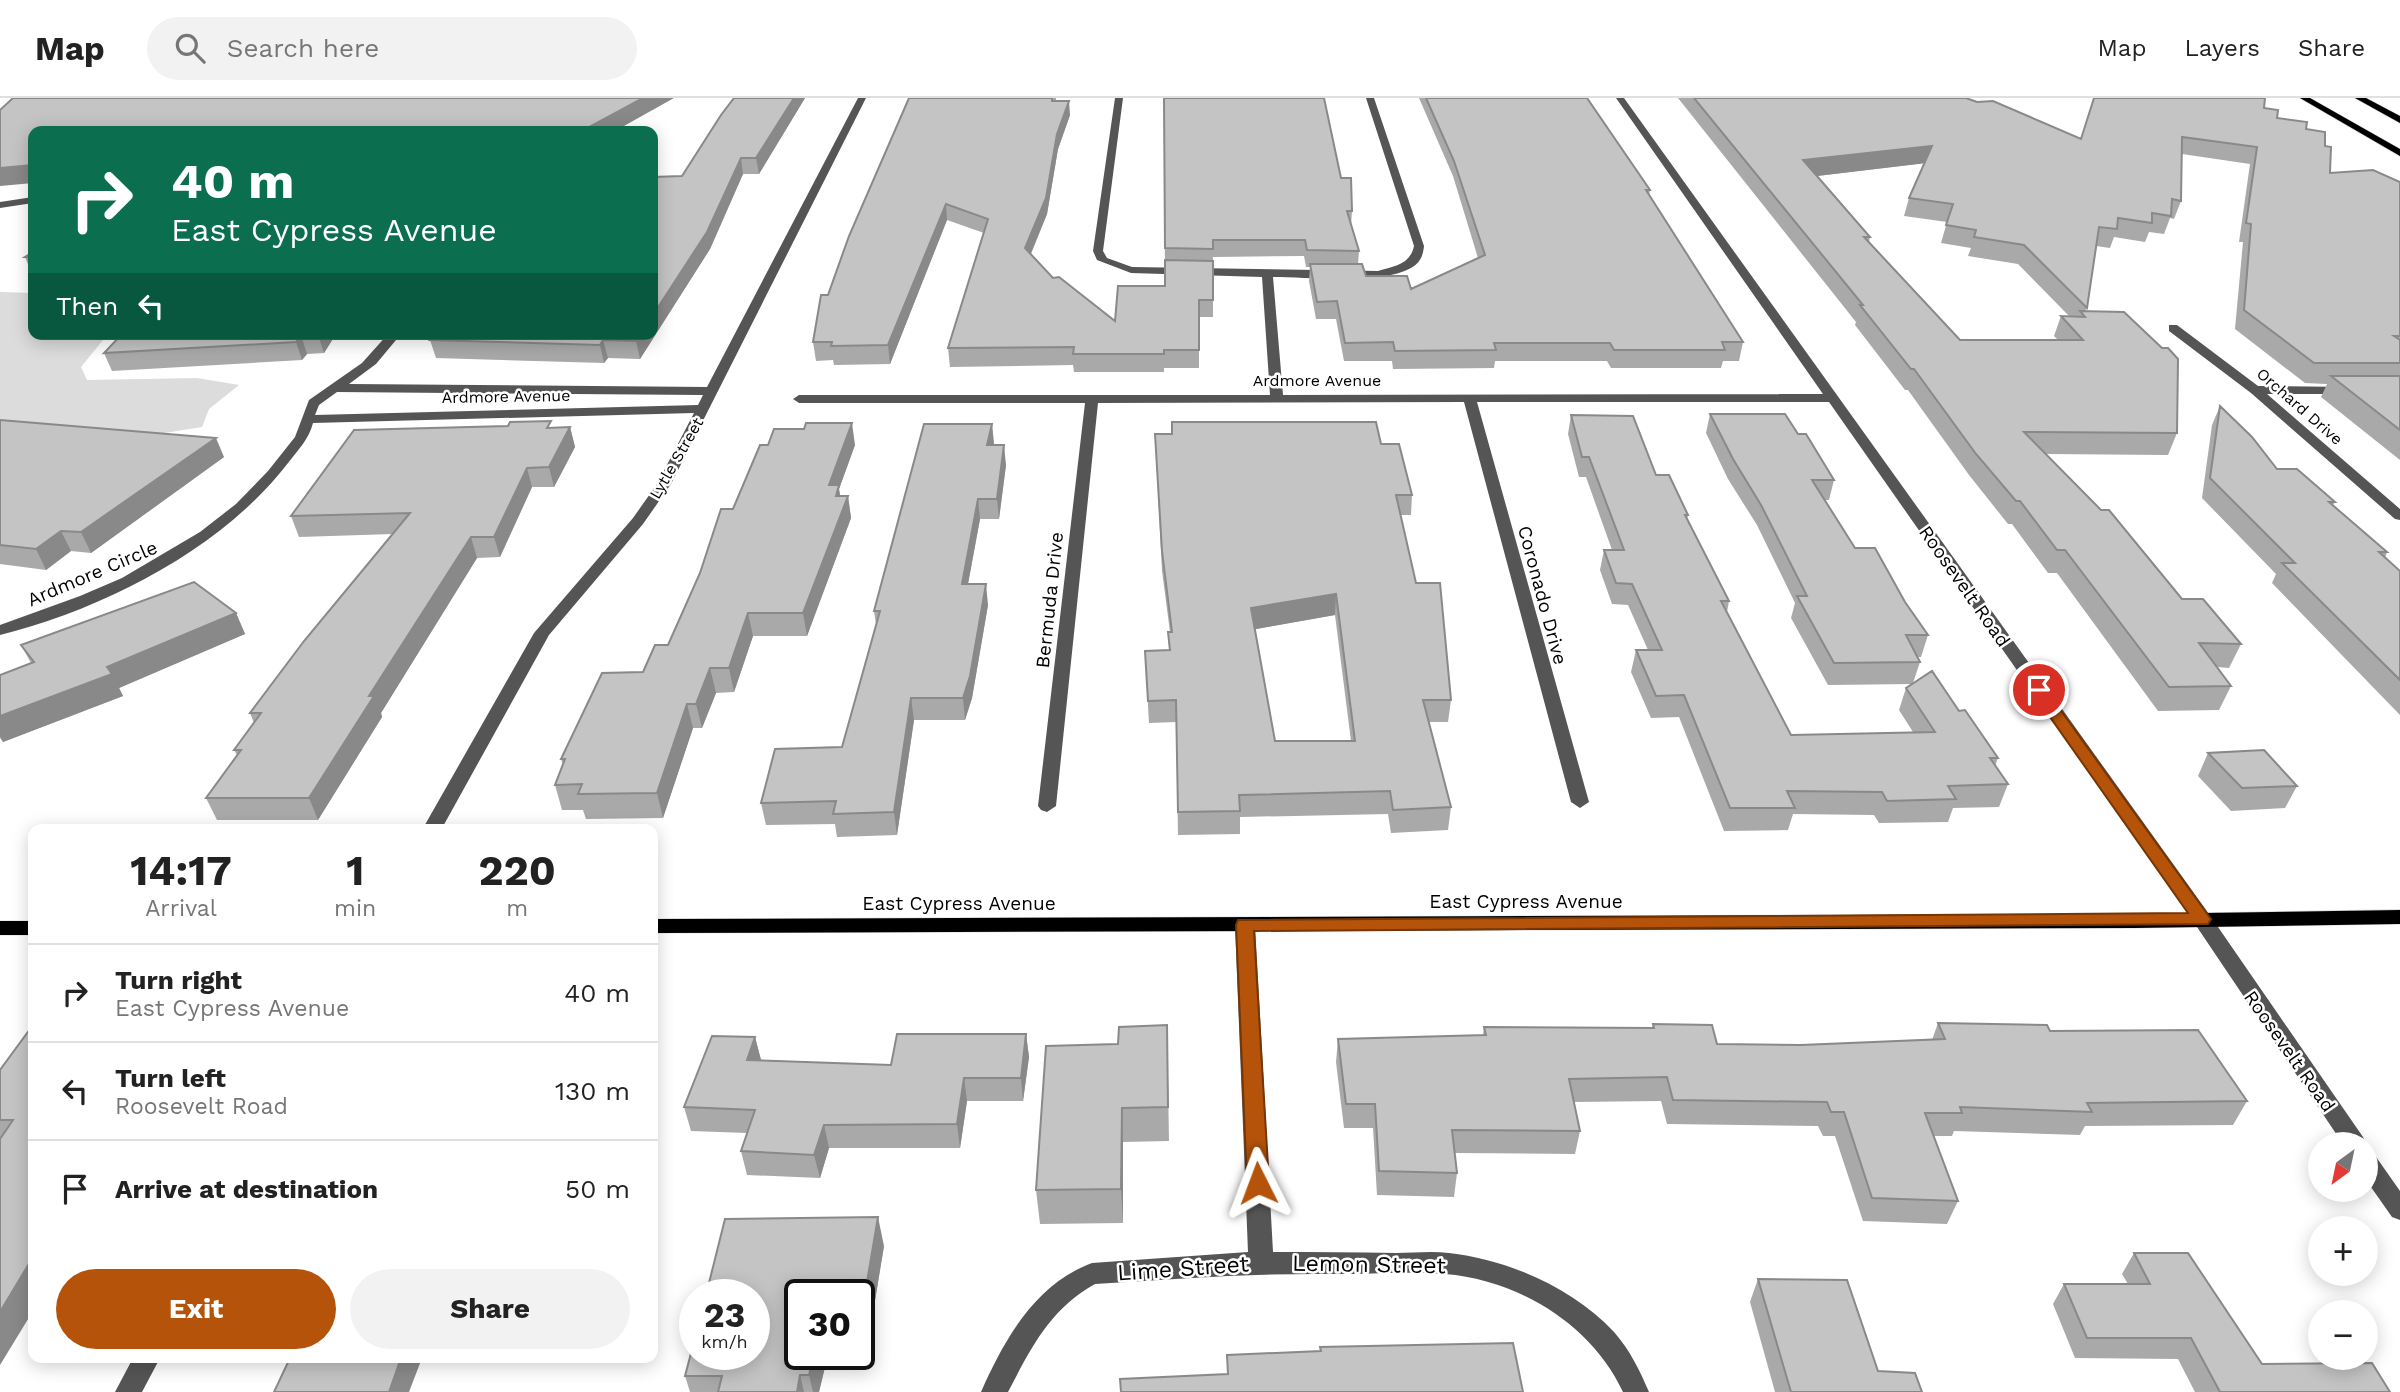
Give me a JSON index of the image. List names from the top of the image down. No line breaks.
{"streets":{"main road":["East Cypress Avenue"],"street":["Ardmore Avenue","Orchard Drive","Lytle Street","Ardmore Circle","Roosevelt Road","Coronado Drive","Bermuda Drive","Lemon Street","Lime Street"]},"crossings":[["Ardmore Avenue","Lytle Street"],["Ardmore Avenue","Ardmore Circle"],["Ardmore Avenue","Roosevelt Road"],["Ardmore Avenue","Coronado Drive"],["Ardmore Avenue","Bermuda Drive"],["Roosevelt Road","East Cypress Avenue"],["East Cypress Avenue","Lime Street"],["Lemon Street","Lime Street"]],"north":"bottom left","page":{"header":"Map","search":"Search here","nav":["Map","Layers","Share"],"turn":["40 m","East Cypress Avenue"],"then":"Then","eta":["14:17","Arrival","1","min","220","m"],"list":[{"name":"Turn right","note":"East Cypress Avenue","value":"40 m"},{"name":"Turn left","note":"Roosevelt Road","value":"130 m"},{"name":"Arrive at destination","value":"50 m"}],"map_buttons":["+","−"],"buttons":["Exit","Share"],"speed":"23 km/h","limit":"30"}}
